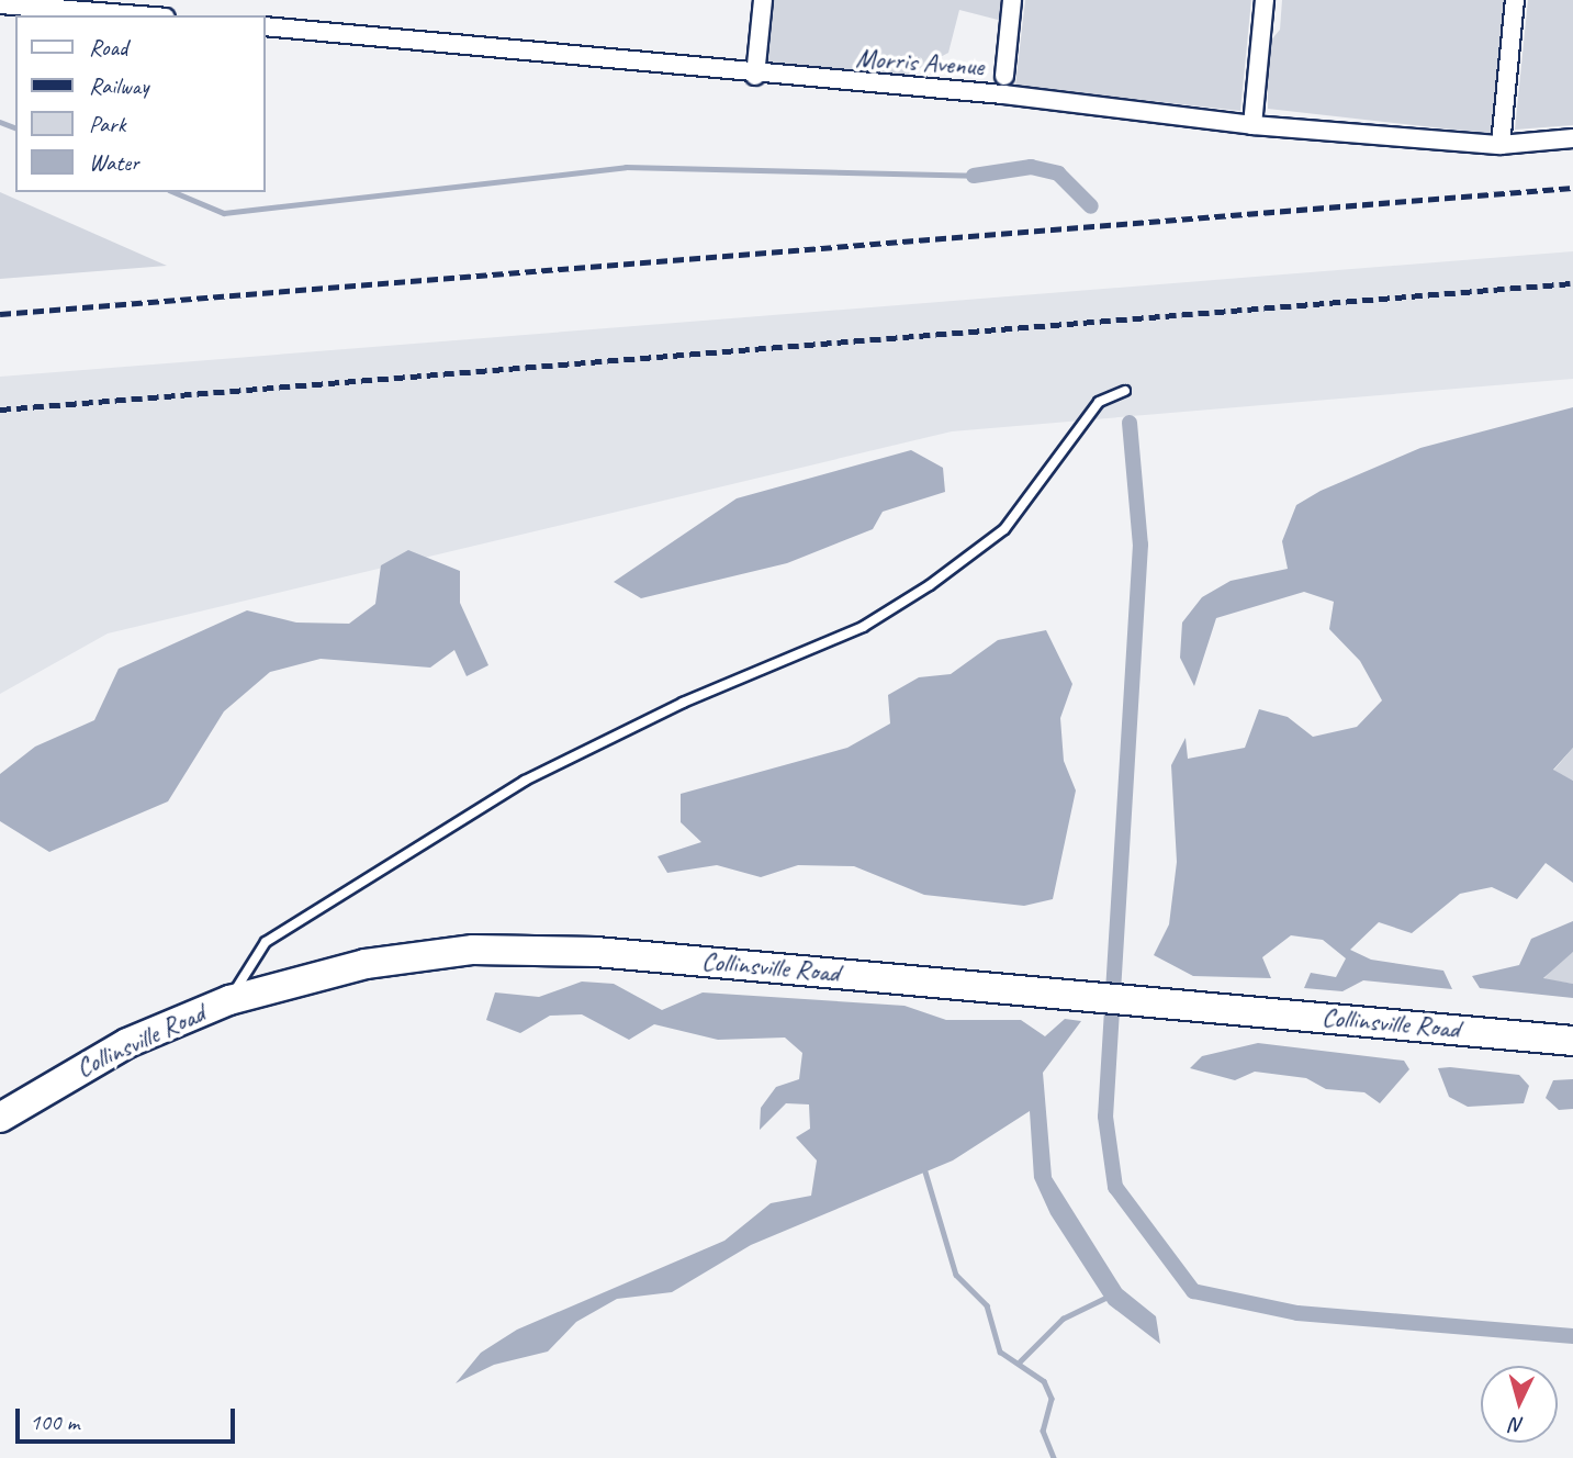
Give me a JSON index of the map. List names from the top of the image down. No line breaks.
{"streets":{"main road":["Collinsville Road"],"street":["Morris Avenue"]},"legend":["Road","Railway","Park","Water"],"scale_bar":"100 m","north":"bottom"}
